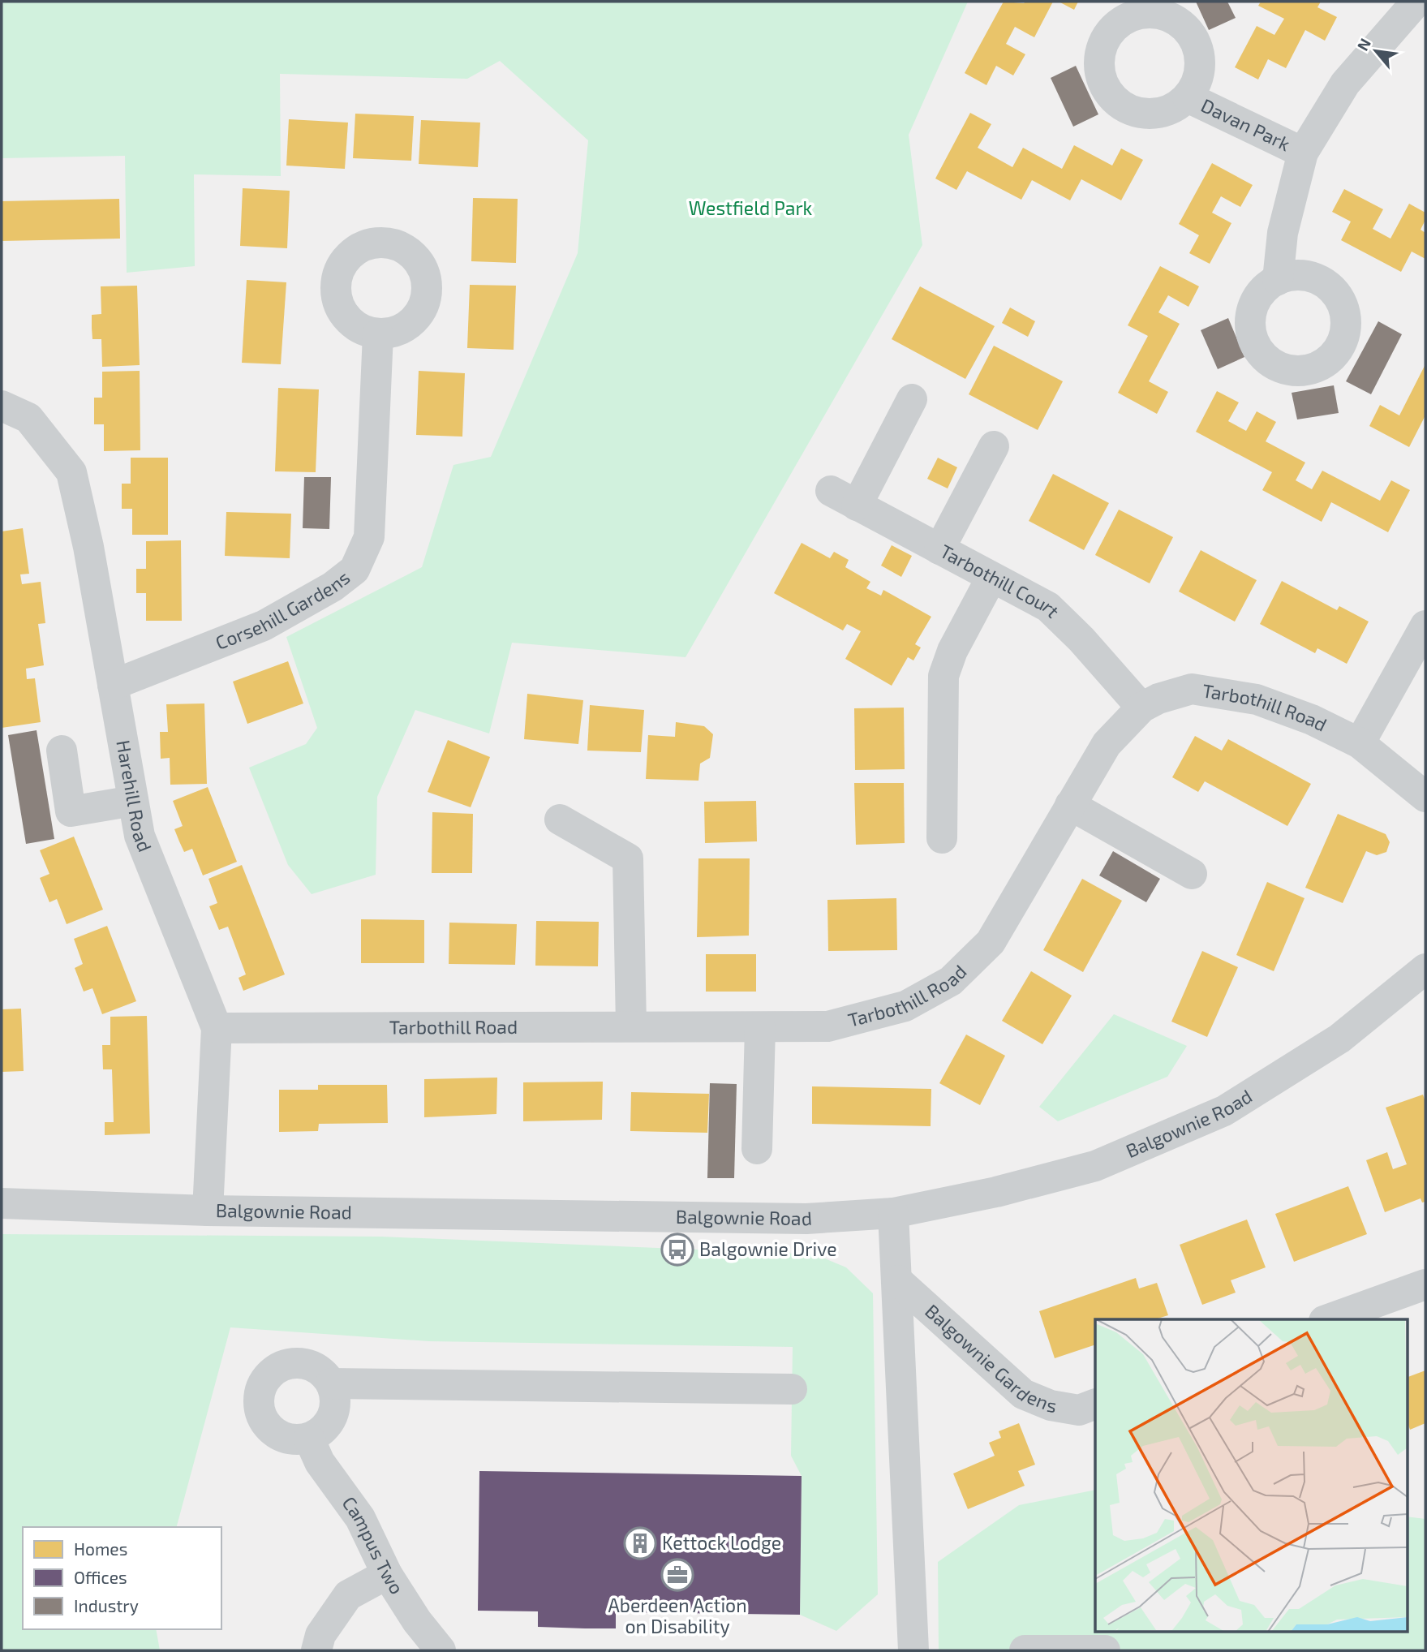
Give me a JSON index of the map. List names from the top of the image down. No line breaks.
{"streets":{"street":["Davan Park","Tarbothill Court","Corsehill Gardens","Tarbothill Road","Harehill Road","Balgownie Road","Balgownie Gardens","Campus Two"]},"crossings":[["Tarbothill Court","Tarbothill Road"],["Corsehill Gardens","Harehill Road"],["Tarbothill Road","Harehill Road"],["Harehill Road","Balgownie Road"]],"parks":["Westfield Park"],"places":{"bus stop":["Balgownie Drive"],"building":["Kettock Lodge"],"office":["Aberdeen Action on Disability"]},"legend":["Homes","Offices","Industry"],"north":"top left"}
